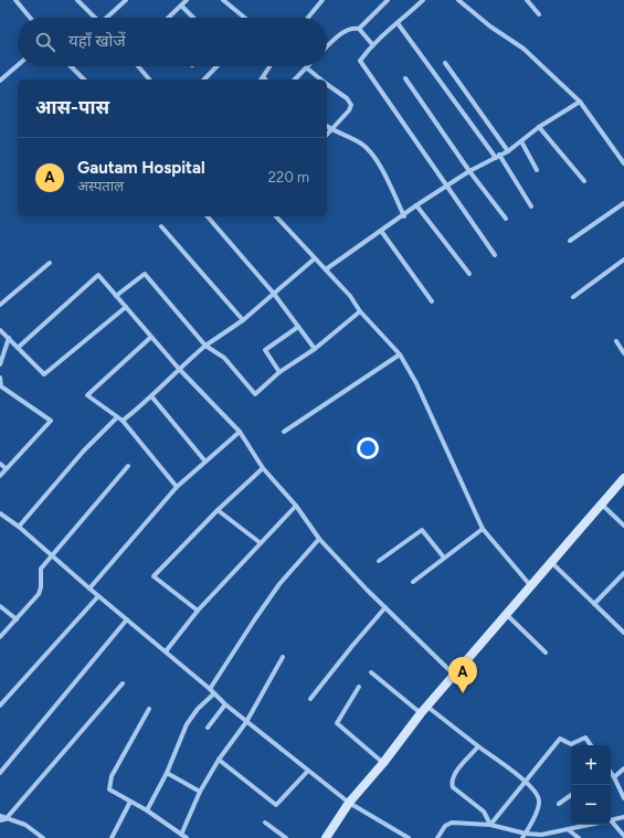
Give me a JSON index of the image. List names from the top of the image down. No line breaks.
{"page":{"search":"यहाँ खोजें","heading":"आस-पास","list":[{"mark":"A","name":"Gautam Hospital","note":"अस्पताल","value":"220 m"}],"pins":"A","map_buttons":["+","−"]}}
